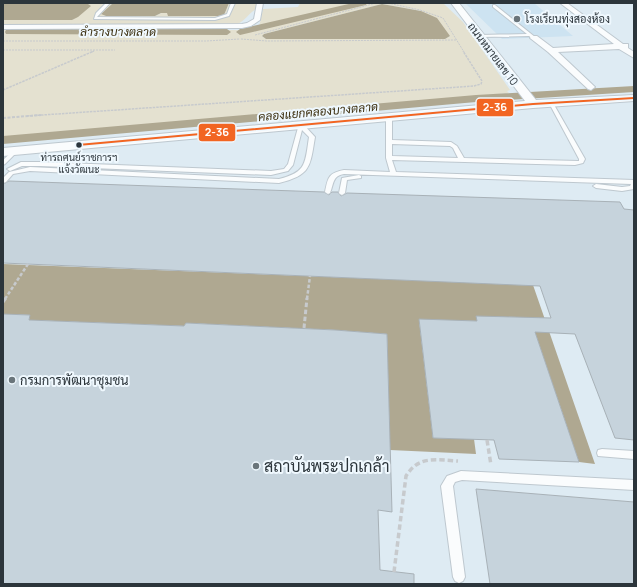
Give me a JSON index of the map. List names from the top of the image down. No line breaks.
{"streets":{"street":["ถนนหมายเลข 10"]},"water":["ลำรางบางตลาด","คลองแยกคลองบางตลาด"],"places":["โรงเรียนทุ่งสองห้อง","ท่ารถศูนย์ราชการฯ แจ้งวัฒนะ","กรมการพัฒนาชุมชน","สถาบันพระปกเกล้า"],"lines":["transit line 2-36"]}
